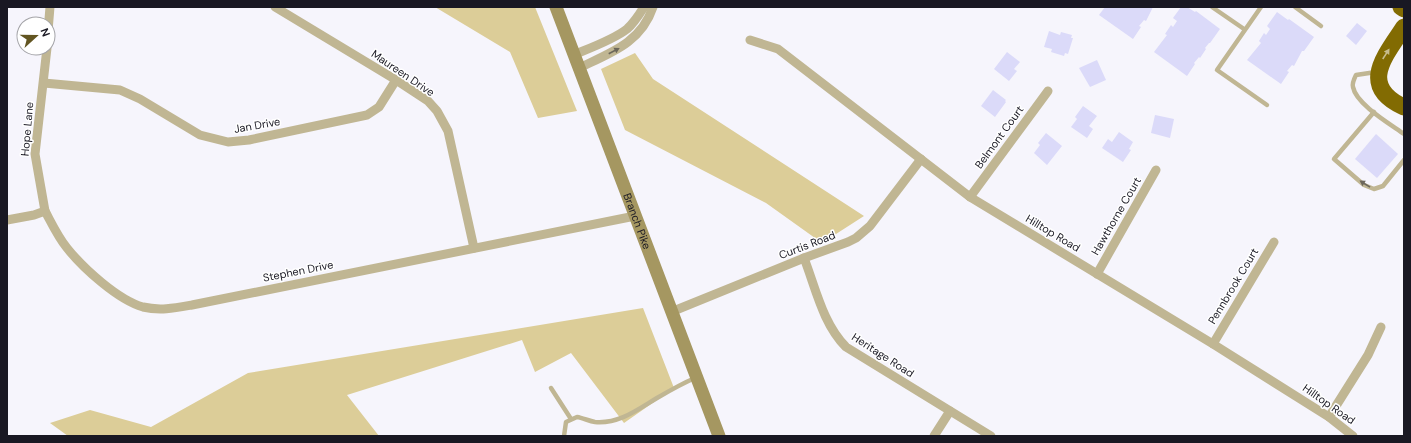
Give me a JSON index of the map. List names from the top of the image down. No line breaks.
{"streets":{"street":["Maureen Drive","Jan Drive","Hope Lane","Belmont Court","Hawthorne Court","Branch Pike","Hilltop Road","Curtis Road","Stephen Drive","Pennbrook Court","Heritage Road"]},"crossings":[["Maureen Drive","Jan Drive"],["Maureen Drive","Stephen Drive"],["Jan Drive","Hope Lane"],["Hope Lane","Stephen Drive"],["Belmont Court","Hilltop Road"],["Hawthorne Court","Hilltop Road"],["Branch Pike","Curtis Road"],["Branch Pike","Stephen Drive"],["Hilltop Road","Curtis Road"],["Hilltop Road","Pennbrook Court"],["Curtis Road","Heritage Road"]],"north":"right"}
